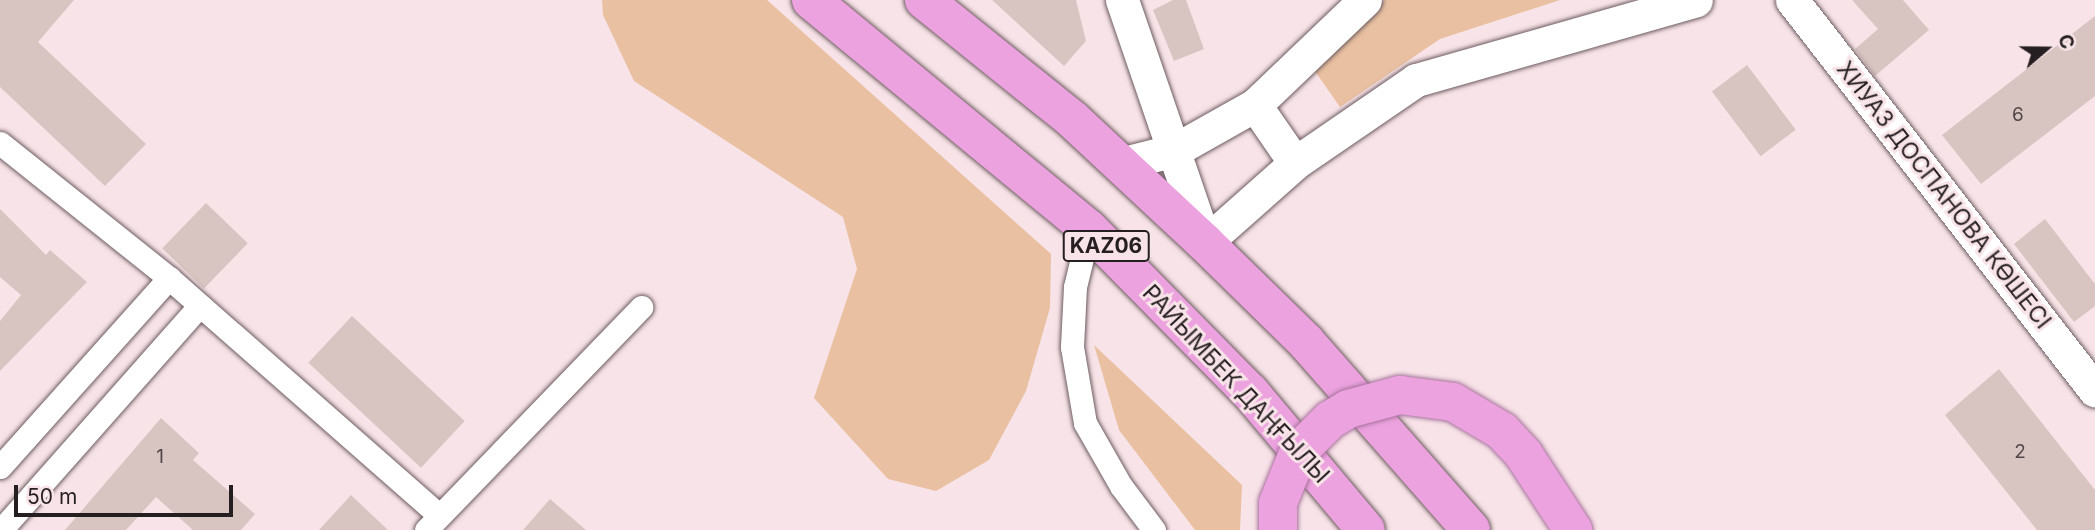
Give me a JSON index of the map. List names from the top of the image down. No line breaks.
{"streets":{"highway":["KАZ06","РАЙЫМБЕК ДАҢҒЫЛЫ"],"street":["ХИУАЗ ДОСПАНОВА КӨШЕСІ"]},"house_numbers":["6","2","1"],"scale_bar":"50 m","north":"right"}
